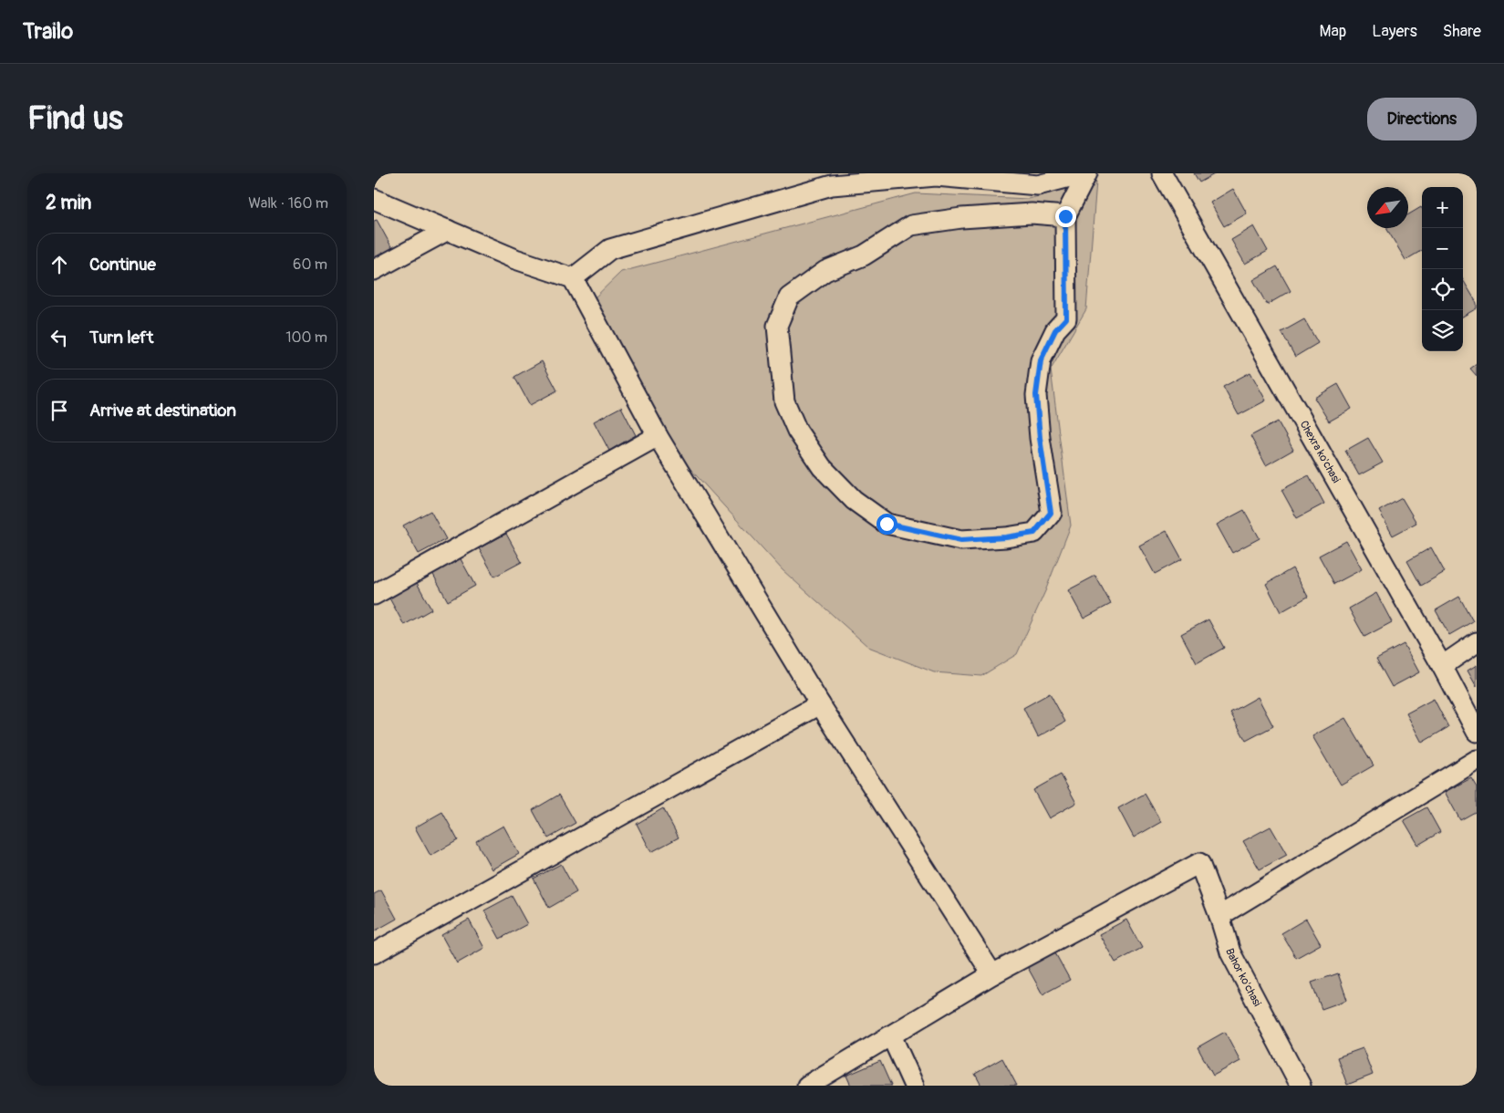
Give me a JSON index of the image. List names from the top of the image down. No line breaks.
{"streets":{"street":["Chexra ko'chasi","Bahor ko'chasi"]},"north":"bottom left","page":{"header":"Trailo","nav":["Map","Layers","Share"],"buttons":"Directions","title":"Find us","heading":["2 min","Walk · 160 m"],"map_buttons":["+","−"],"list":[["Continue","60 m"],["Turn left","100 m"],"Arrive at destination"]}}
